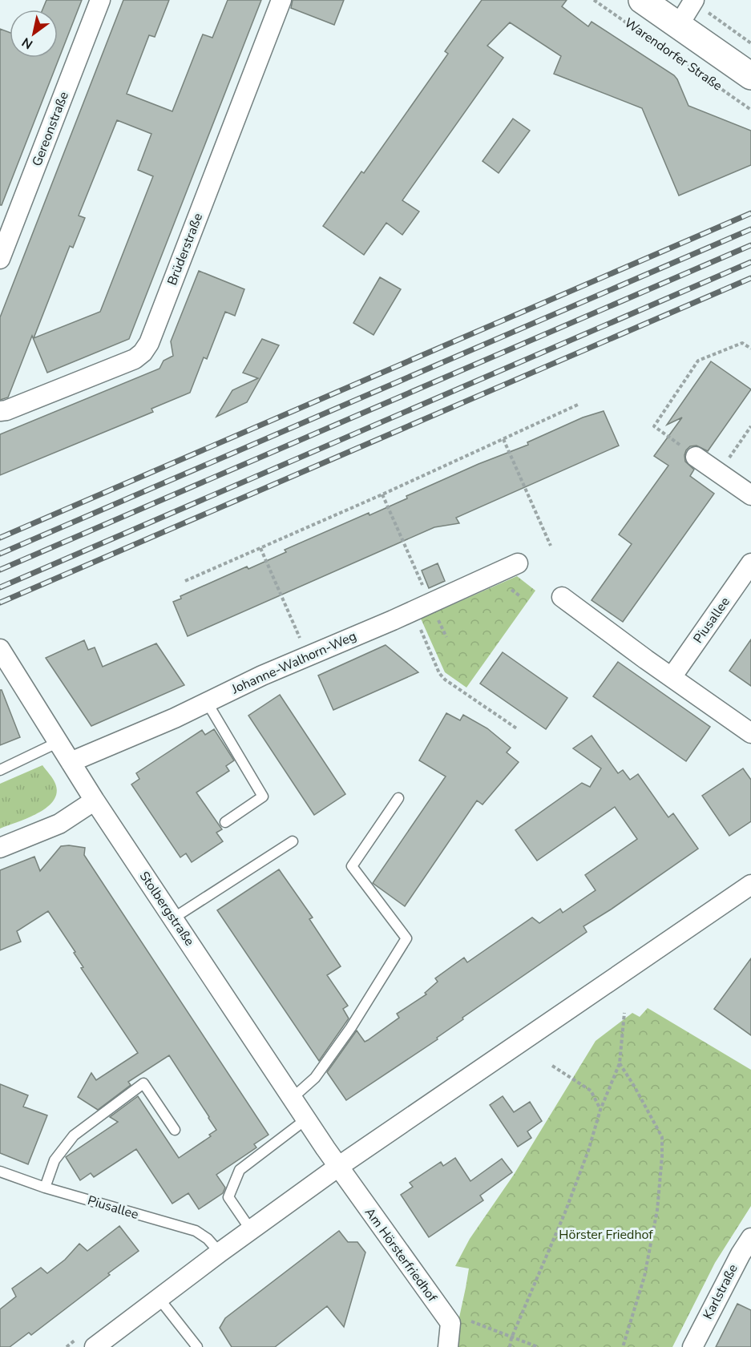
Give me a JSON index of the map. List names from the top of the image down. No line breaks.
{"streets":{"main road":["Warendorfer Straße"],"street":["Gereonstraße","Brüderstraße","Piusallee","Johanne-Walhorn-Weg","Stolbergstraße","Am Hörsterfriedhof","Karlstraße"]},"crossings":[["Johanne-Walhorn-Weg","Stolbergstraße"],["Stolbergstraße","Am Hörsterfriedhof"]],"parks":["Hörster Friedhof"],"north":"bottom left"}
